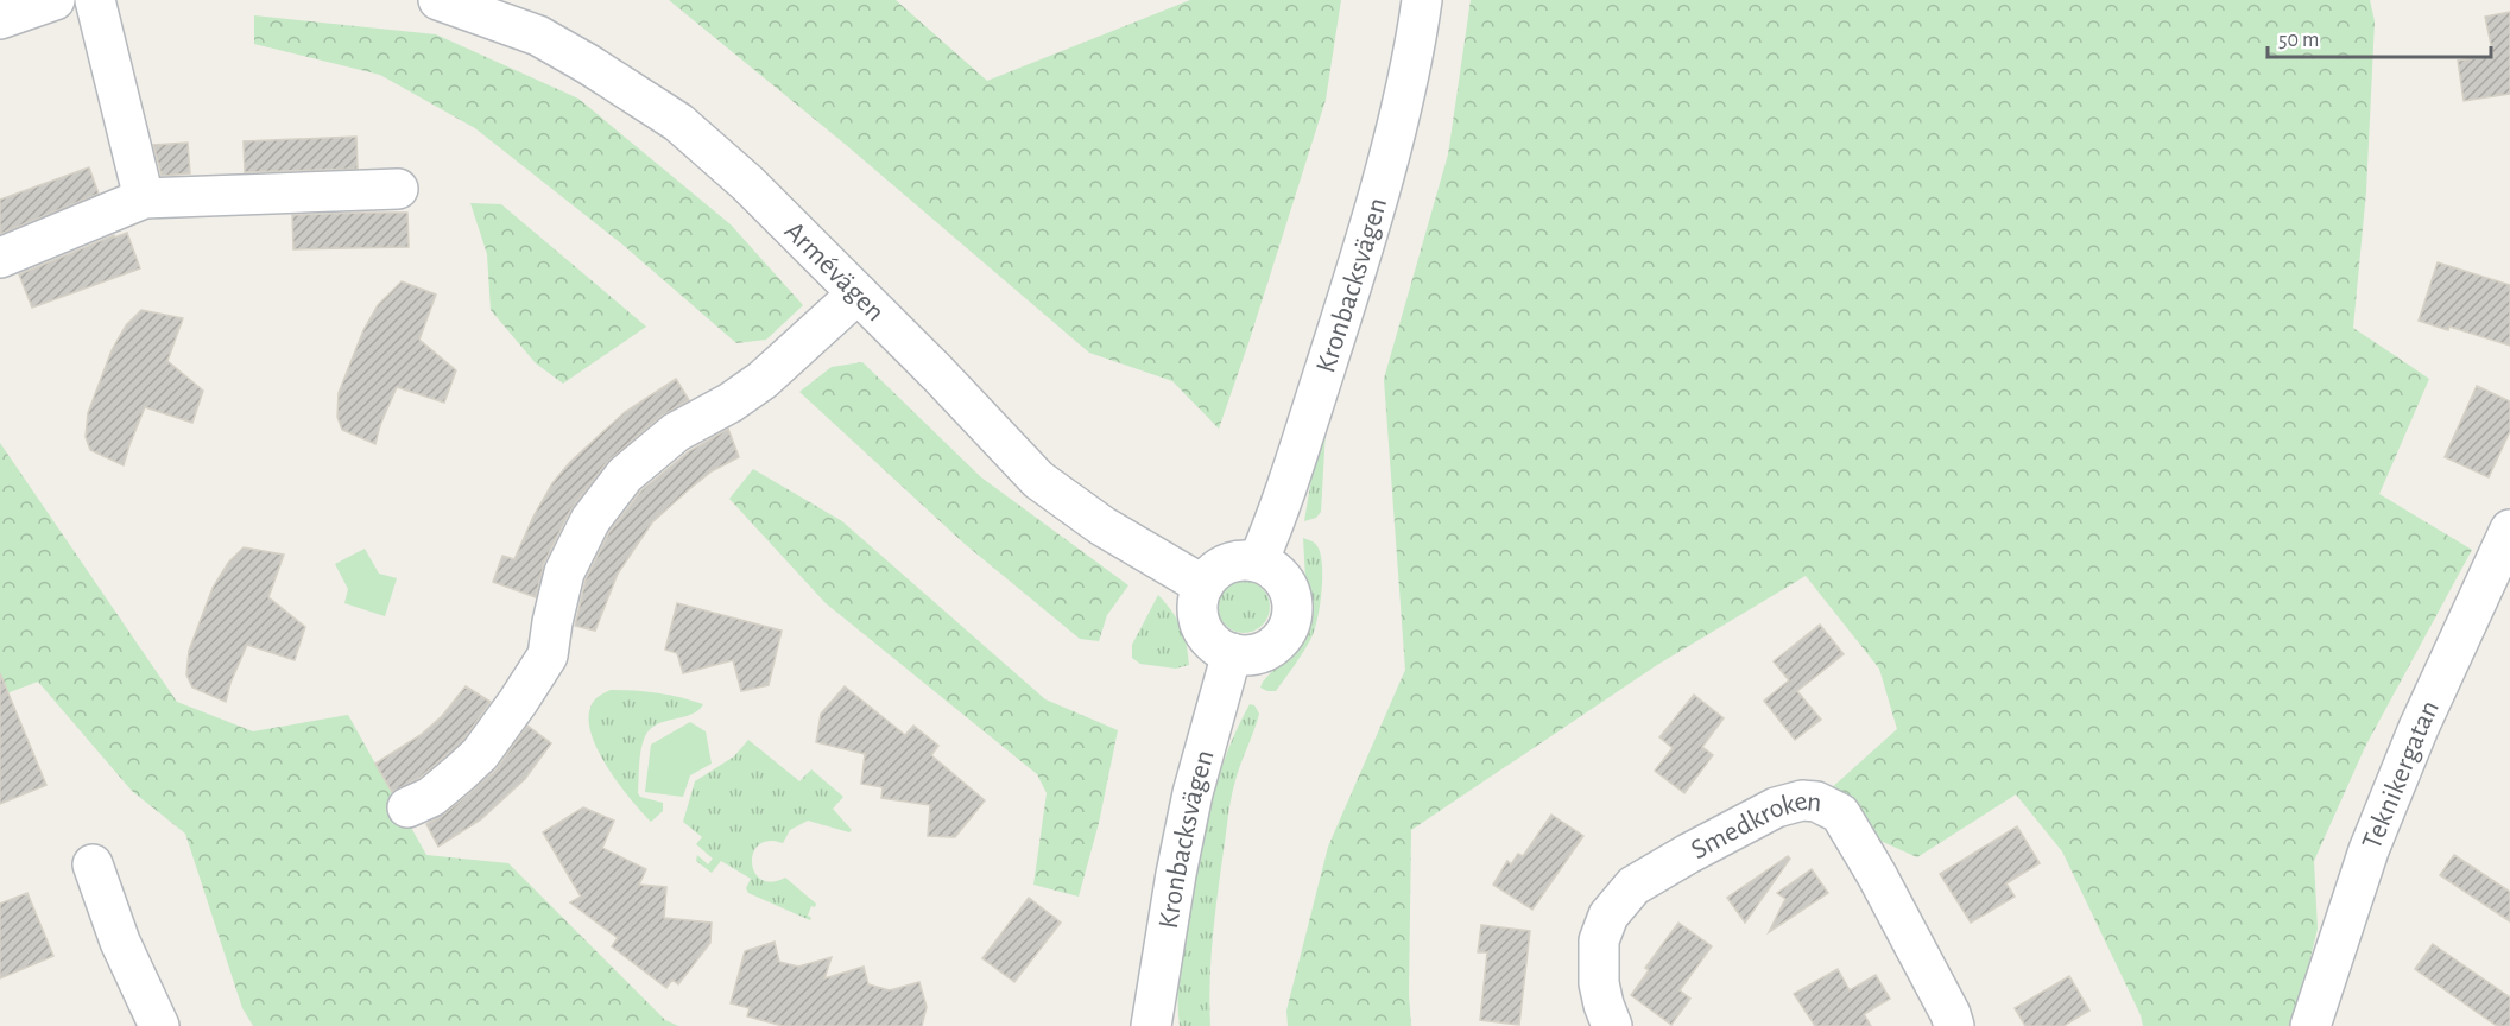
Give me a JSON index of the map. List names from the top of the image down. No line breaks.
{"streets":{"street":["Armévägen","Kronbacksvägen","Teknikergatan","Smedkroken"]},"crossings":[["Armévägen","Kronbacksvägen"]],"scale_bar":"50 m"}
